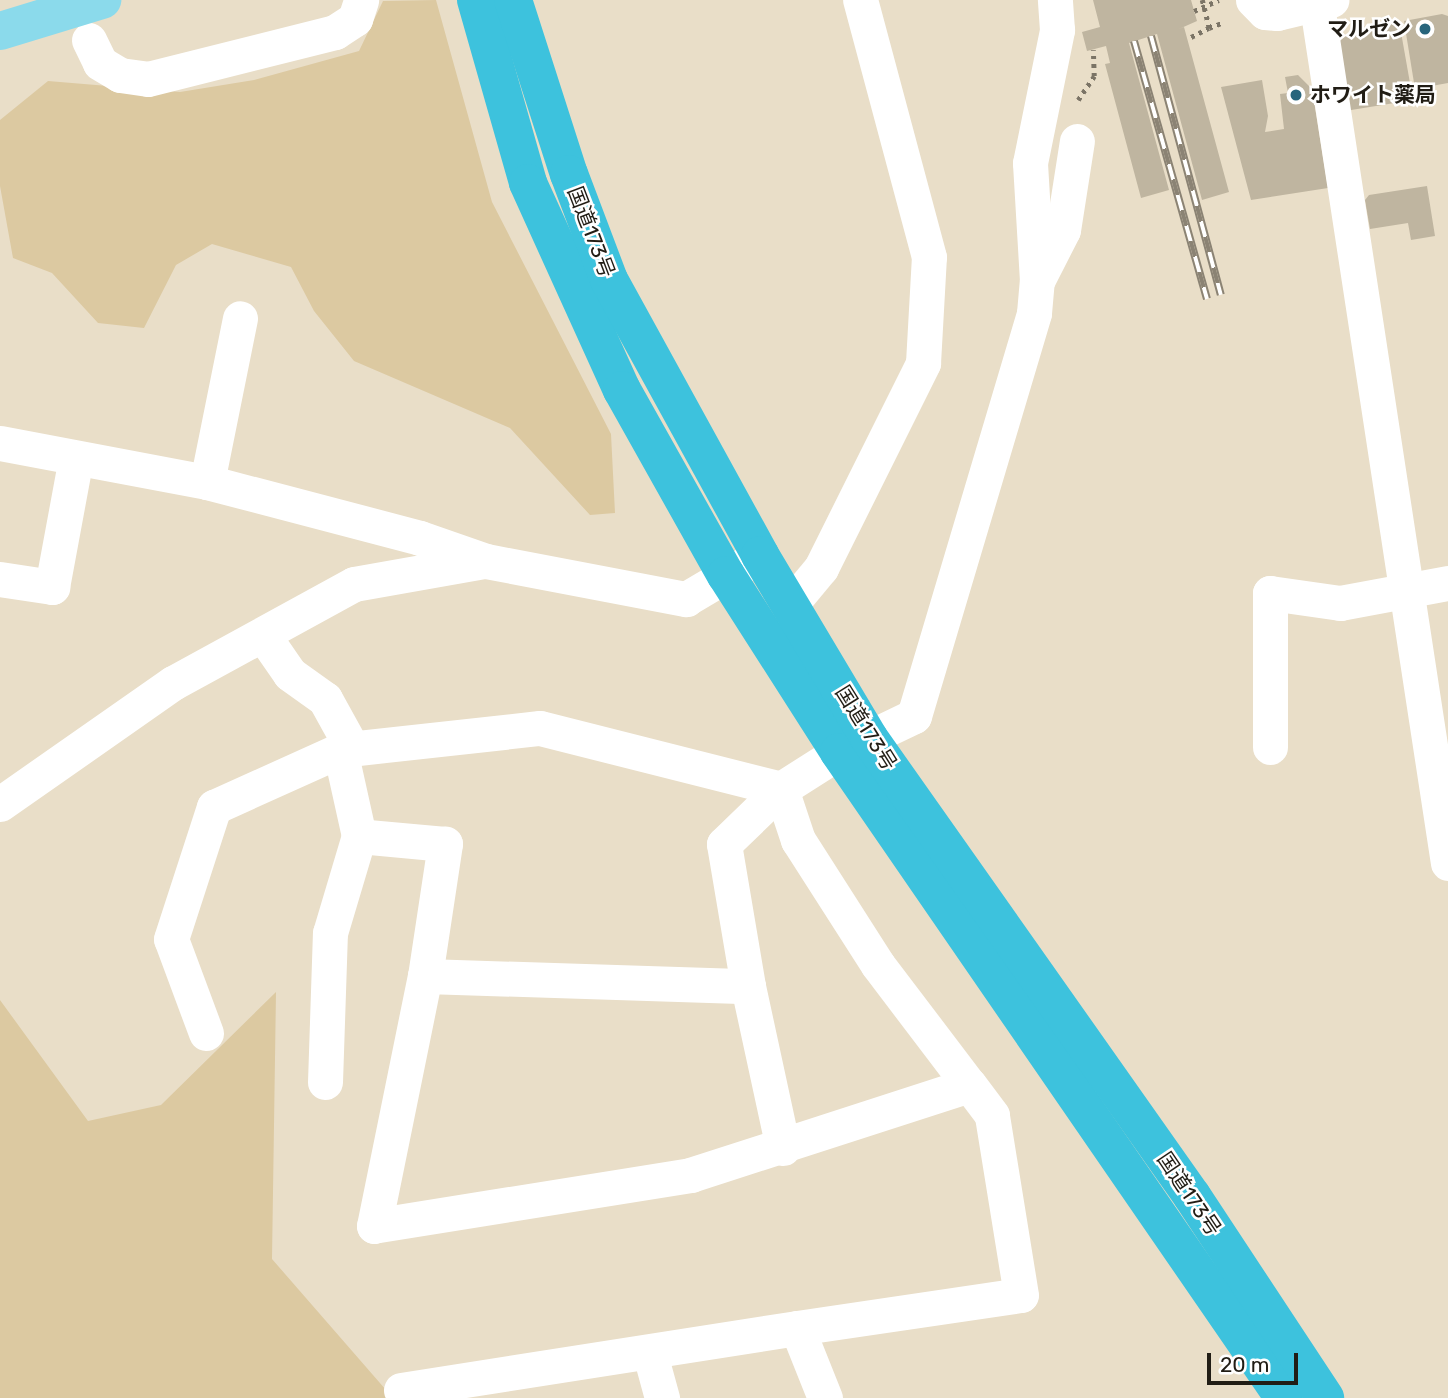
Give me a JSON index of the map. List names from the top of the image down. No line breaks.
{"streets":{"highway":["国道173号"]},"places":["マルゼン","ホワイト薬局"],"scale_bar":"20 m"}
